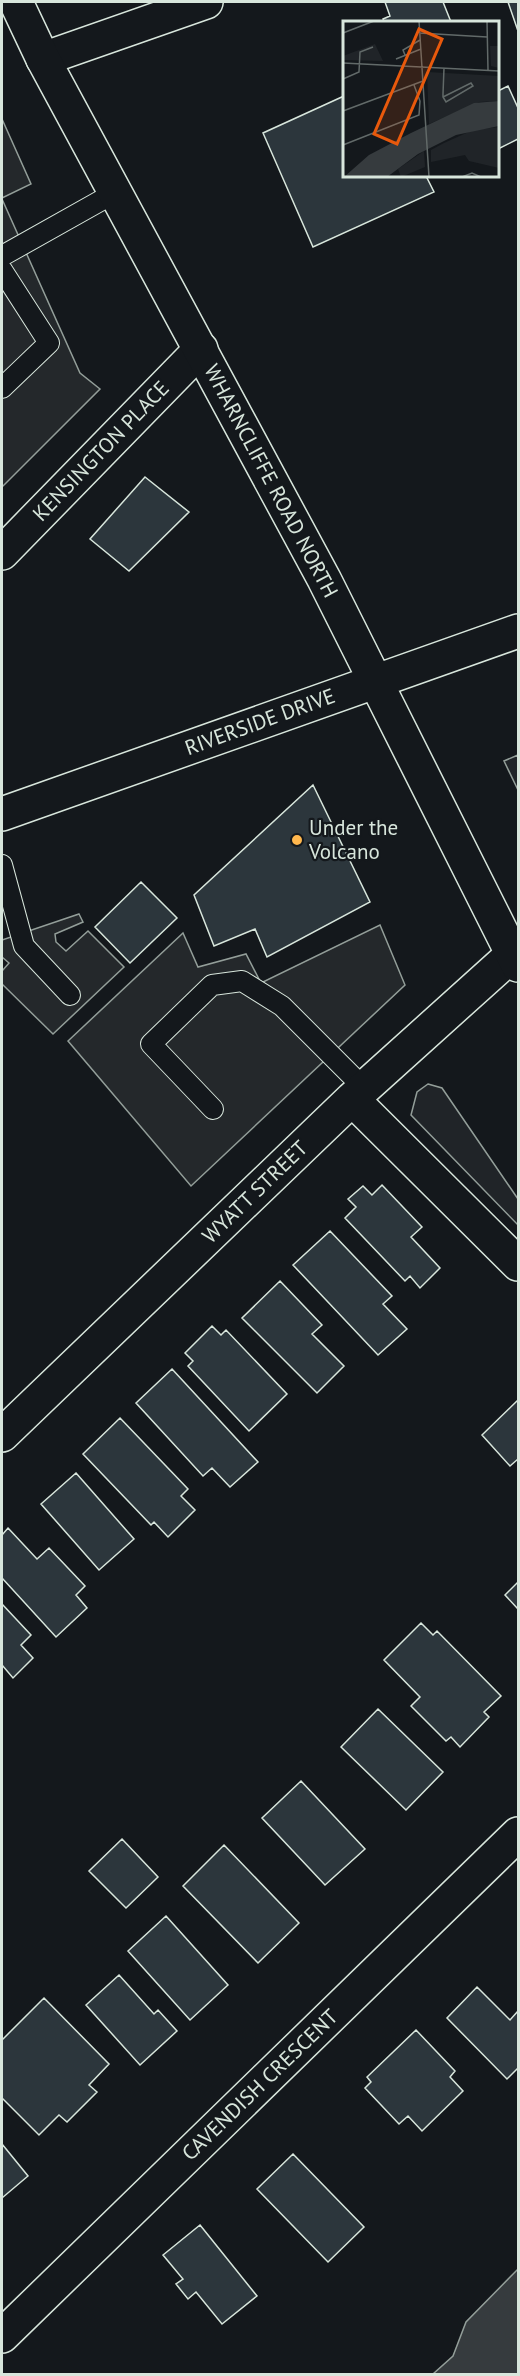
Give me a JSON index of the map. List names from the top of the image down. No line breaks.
{"streets":{"street":["KENSINGTON PLACE","WHARNCLIFFE ROAD NORTH","RIVERSIDE DRIVE","WYATT STREET","CAVENDISH CRESCENT"]},"crossings":[["KENSINGTON PLACE","WHARNCLIFFE ROAD NORTH"],["WHARNCLIFFE ROAD NORTH","RIVERSIDE DRIVE"],["WHARNCLIFFE ROAD NORTH","WYATT STREET"]],"places":["Under the Volcano"]}
